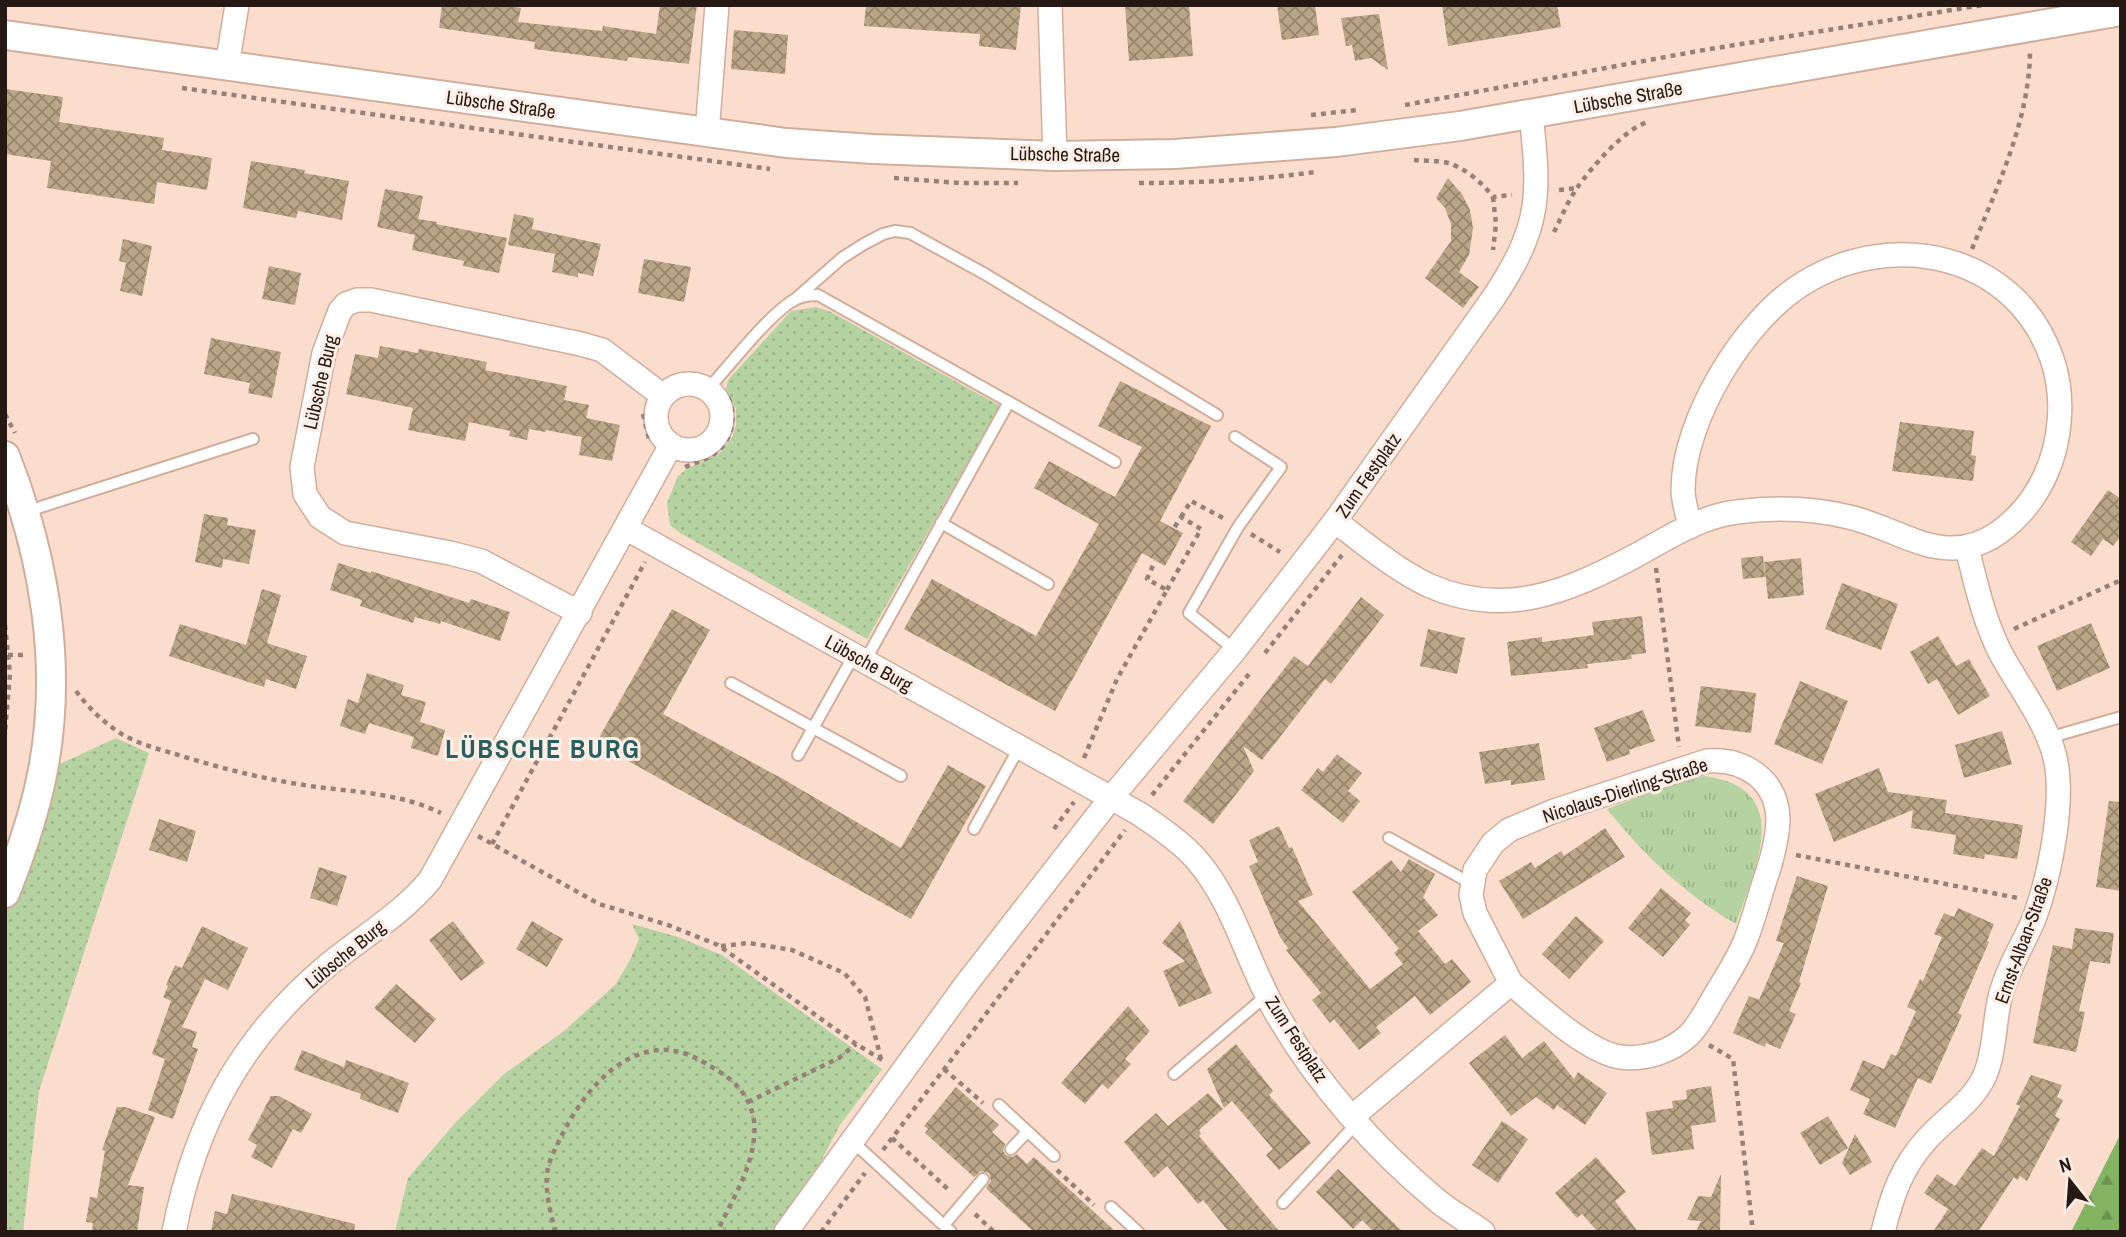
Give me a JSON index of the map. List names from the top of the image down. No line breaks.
{"streets":{"street":["Lübsche Straße","Lübsche Burg","Zum Festplatz","Nicolaus-Dierling-Straße","Ernst-Alban-Straße"]},"crossings":[["Lübsche Straße","Zum Festplatz"],["Lübsche Burg","Zum Festplatz"]],"districts":["LÜBSCHE BURG"],"north":"top"}
